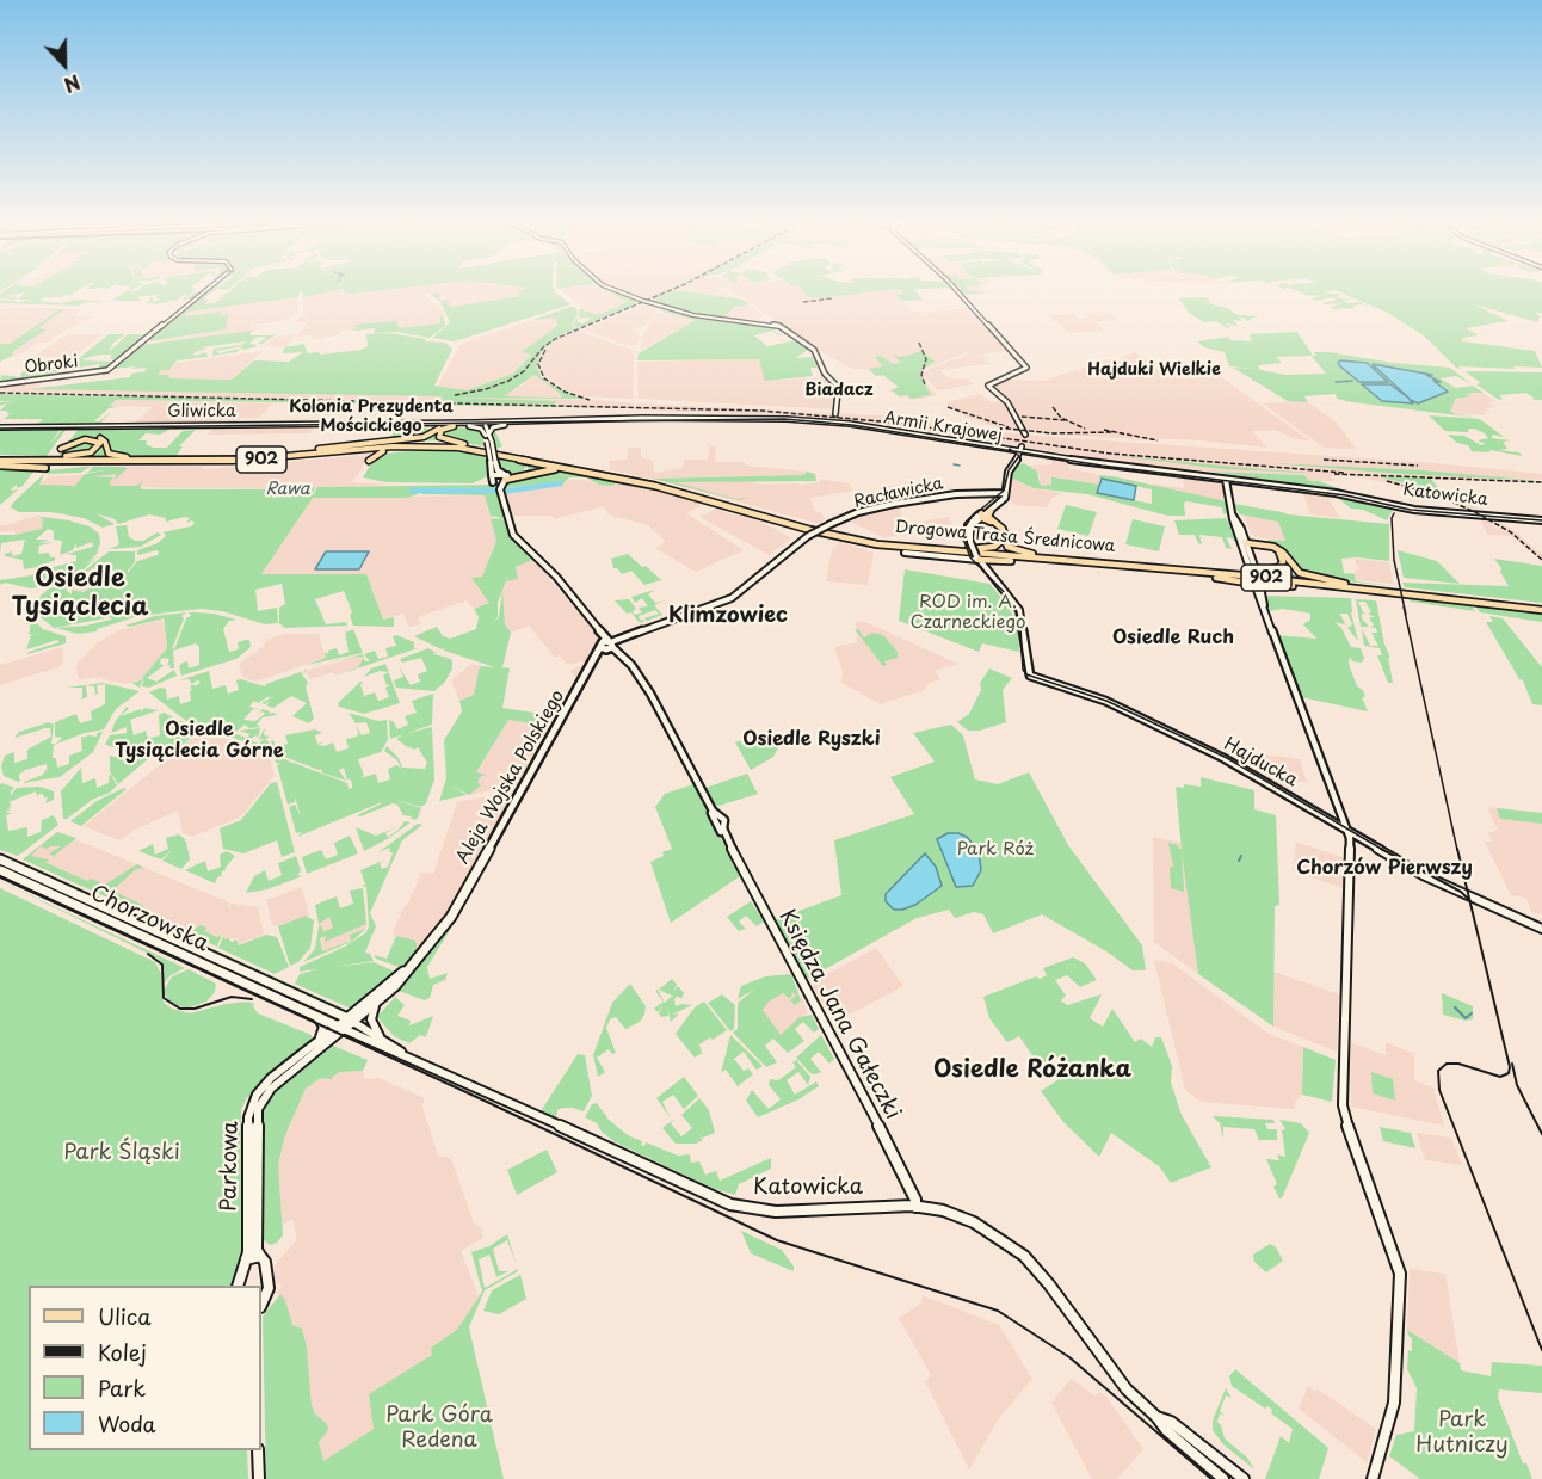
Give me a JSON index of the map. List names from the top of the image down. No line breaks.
{"streets":{"main road":["902","Katowicka","Drogowa Trasa Średnicowa","Aleja Wojska Polskiego","Chorzowska","Księdza Jana Gałeczki"],"street":["Obroki","Gliwicka","Armii Krajowej","Racławicka","Hajducka","Parkowa"]},"crossings":[["Gliwicka","Armii Krajowej"],["Armii Krajowej","Katowicka"],["902","Drogowa Trasa Średnicowa"],["Racławicka","Aleja Wojska Polskiego"],["Racławicka","Księdza Jana Gałeczki"],["Katowicka","Aleja Wojska Polskiego"],["Katowicka","Chorzowska"],["Katowicka","Księdza Jana Gałeczki"],["Katowicka","Parkowa"],["Aleja Wojska Polskiego","Księdza Jana Gałeczki"],["Aleja Wojska Polskiego","Parkowa"]],"districts":["Hajduki Wielkie","Biadacz","Kolonia Prezydenta Mościckiego","Osiedle Tysiąclecia","Klimzowiec","Osiedle Ruch","Osiedle Tysiąclecia Górne","Osiedle Ryszki","Chorzów Pierwszy","Osiedle Różanka"],"water":["Rawa"],"parks":["ROD im. A. Czarneckiego","Park Róż","Park Śląski","Park Góra Redena","Park Hutniczy"],"legend":["Ulica","Kolej","Park","Woda"],"north":"bottom"}
